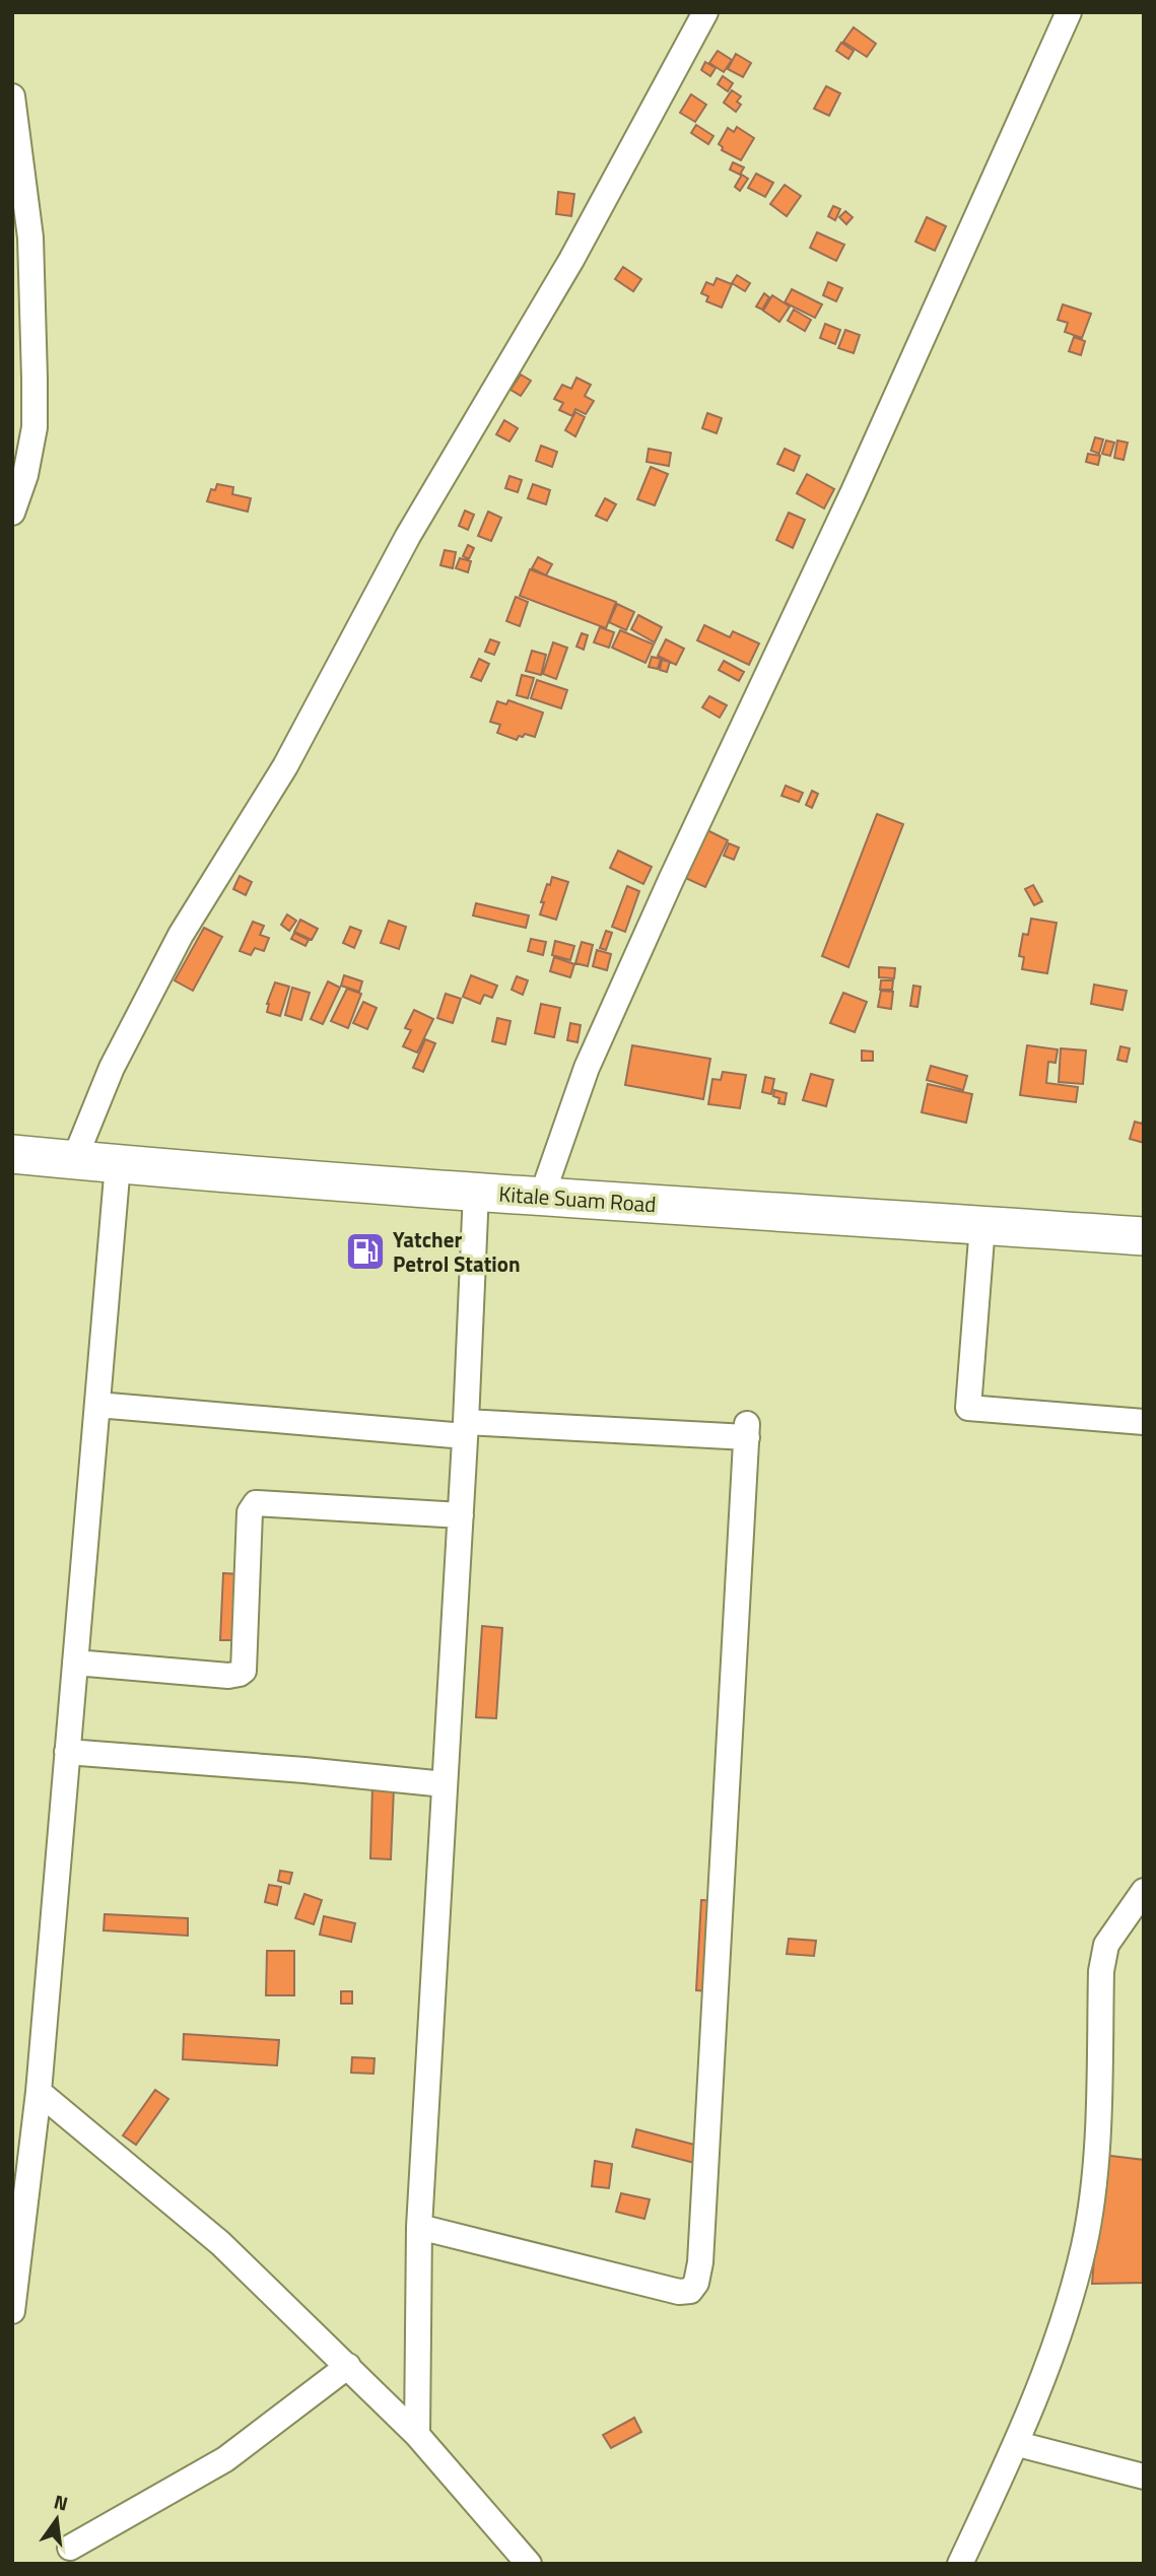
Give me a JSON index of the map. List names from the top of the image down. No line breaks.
{"streets":{"highway":["Kitale Suam Road"]},"places":{"fuel station":["Yatcher Petrol Station"]},"north":"top"}
